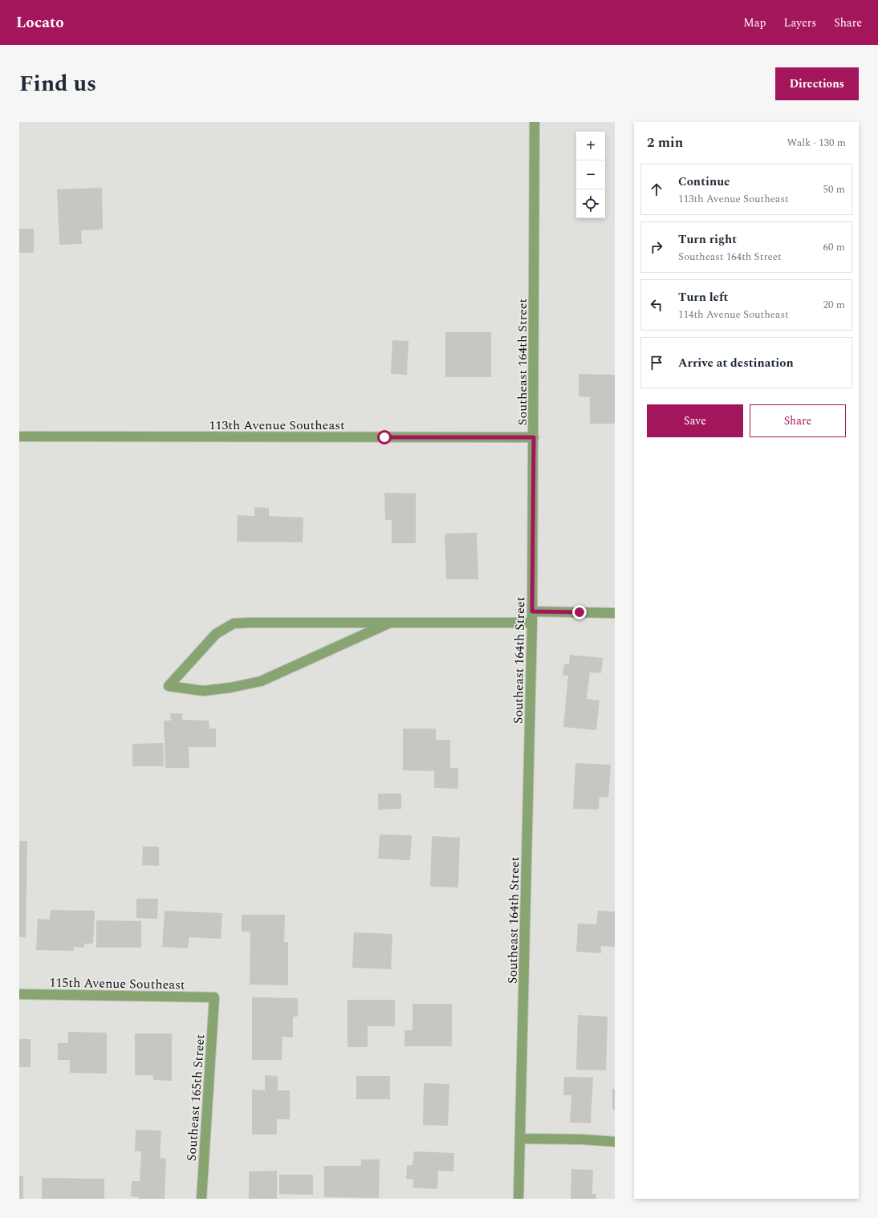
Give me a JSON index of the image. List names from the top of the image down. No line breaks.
{"streets":{"street":["Southeast 164th Street","113th Avenue Southeast","115th Avenue Southeast","Southeast 165th Street"]},"crossings":[["Southeast 164th Street","113th Avenue Southeast"],["115th Avenue Southeast","Southeast 165th Street"]],"page":{"header":"Locato","nav":["Map","Layers","Share"],"title":"Find us","buttons":["Directions",["Save","Share"]],"heading":["2 min","Walk · 130 m"],"map_buttons":["+","−"],"list":[["Continue","113th Avenue Southeast","50 m"],["Turn right","Southeast 164th Street","60 m"],["Turn left","114th Avenue Southeast","20 m"],"Arrive at destination"]}}
